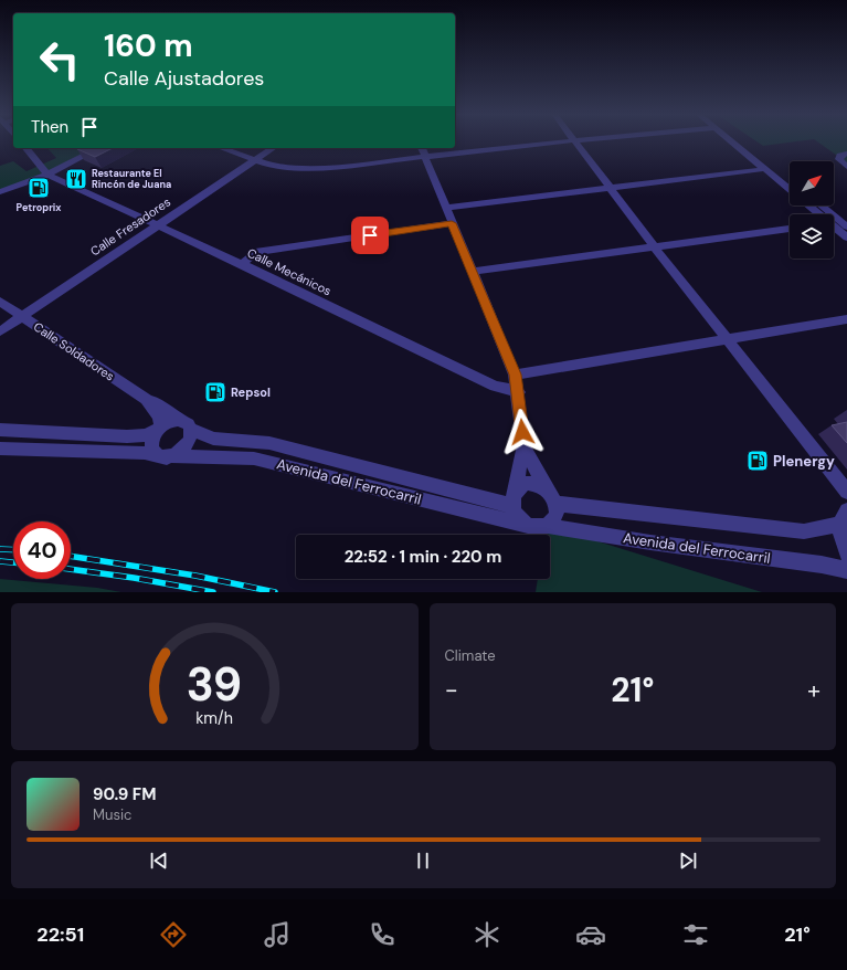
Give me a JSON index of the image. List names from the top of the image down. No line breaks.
{"streets":{"street":["Calle Fresadores","Calle Mecánicos","Calle Soldadores","Avenida del Ferrocarril"]},"crossings":[["Calle Fresadores","Calle Mecánicos"],["Calle Fresadores","Calle Soldadores"],["Calle Soldadores","Avenida del Ferrocarril"]],"places":{"restaurant":["Restaurante El Rincón de Juana"],"fuel station":["Petroprix","Repsol","Plenergy"]},"north":"top right","page":{"turn":["160 m","Calle Ajustadores"],"then":"Then","limit":"40","trip":"22:52 · 1 min · 220 m","tile":"Climate","heat":["−","21°","+"],"song":["90.9 FM","Music"],"tabs":["22:51","21°"],"gauge":["39","km/h"]}}
